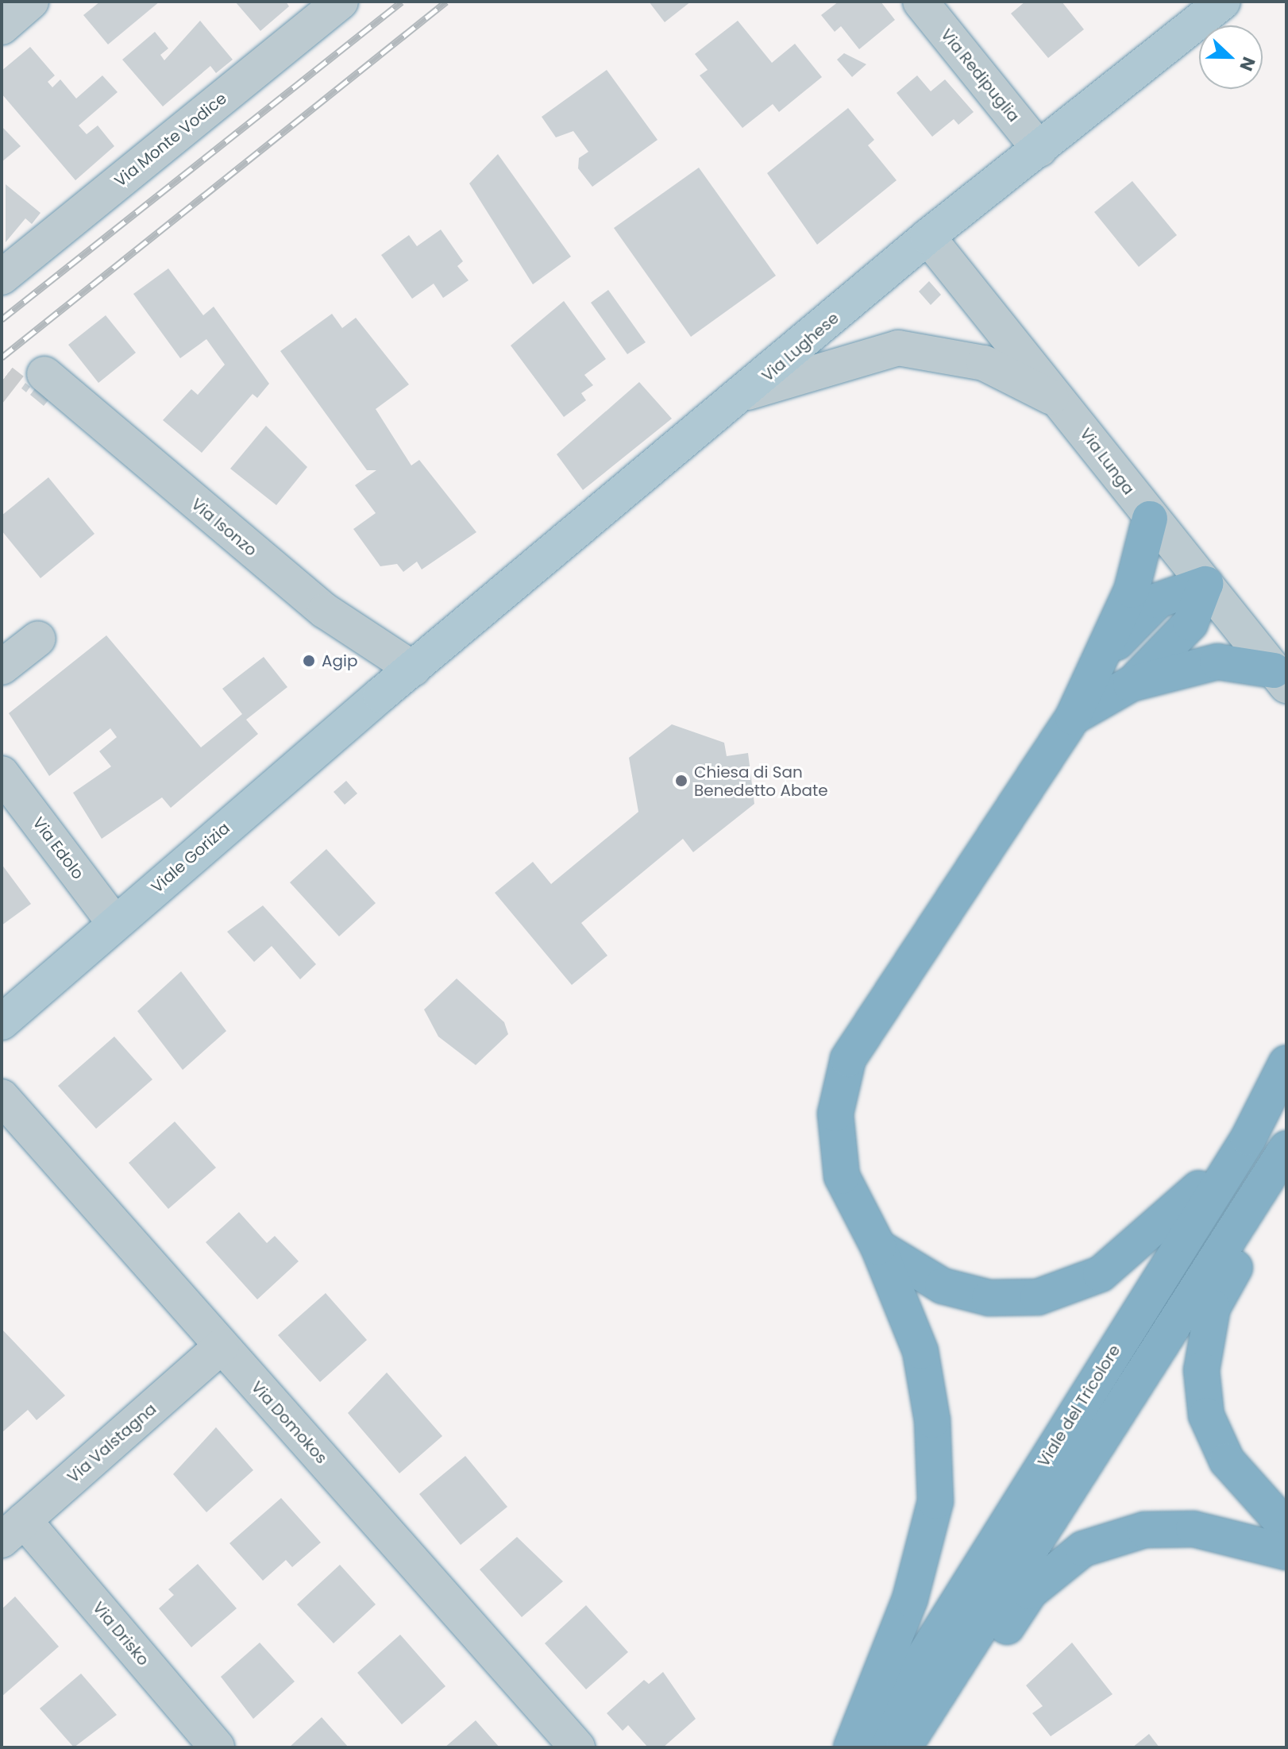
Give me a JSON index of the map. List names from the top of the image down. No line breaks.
{"streets":{"highway":["Viale del Tricolore"],"main road":["Via Lughese","Viale Gorizia"],"street":["Via Redipuglia","Via Monte Vodice","Via Lunga","Via Isonzo","Via Edolo","Via Domokos","Via Valstagna","Via Drisko"]},"crossings":[["Via Redipuglia","Via Lughese"],["Via Lughese","Via Lunga"],["Via Lughese","Via Isonzo"],["Via Lughese","Viale Gorizia"],["Via Edolo","Viale Gorizia"],["Via Domokos","Via Valstagna"],["Via Valstagna","Via Drisko"]],"places":["Agip","Chiesa di San Benedetto Abate"],"north":"right"}
